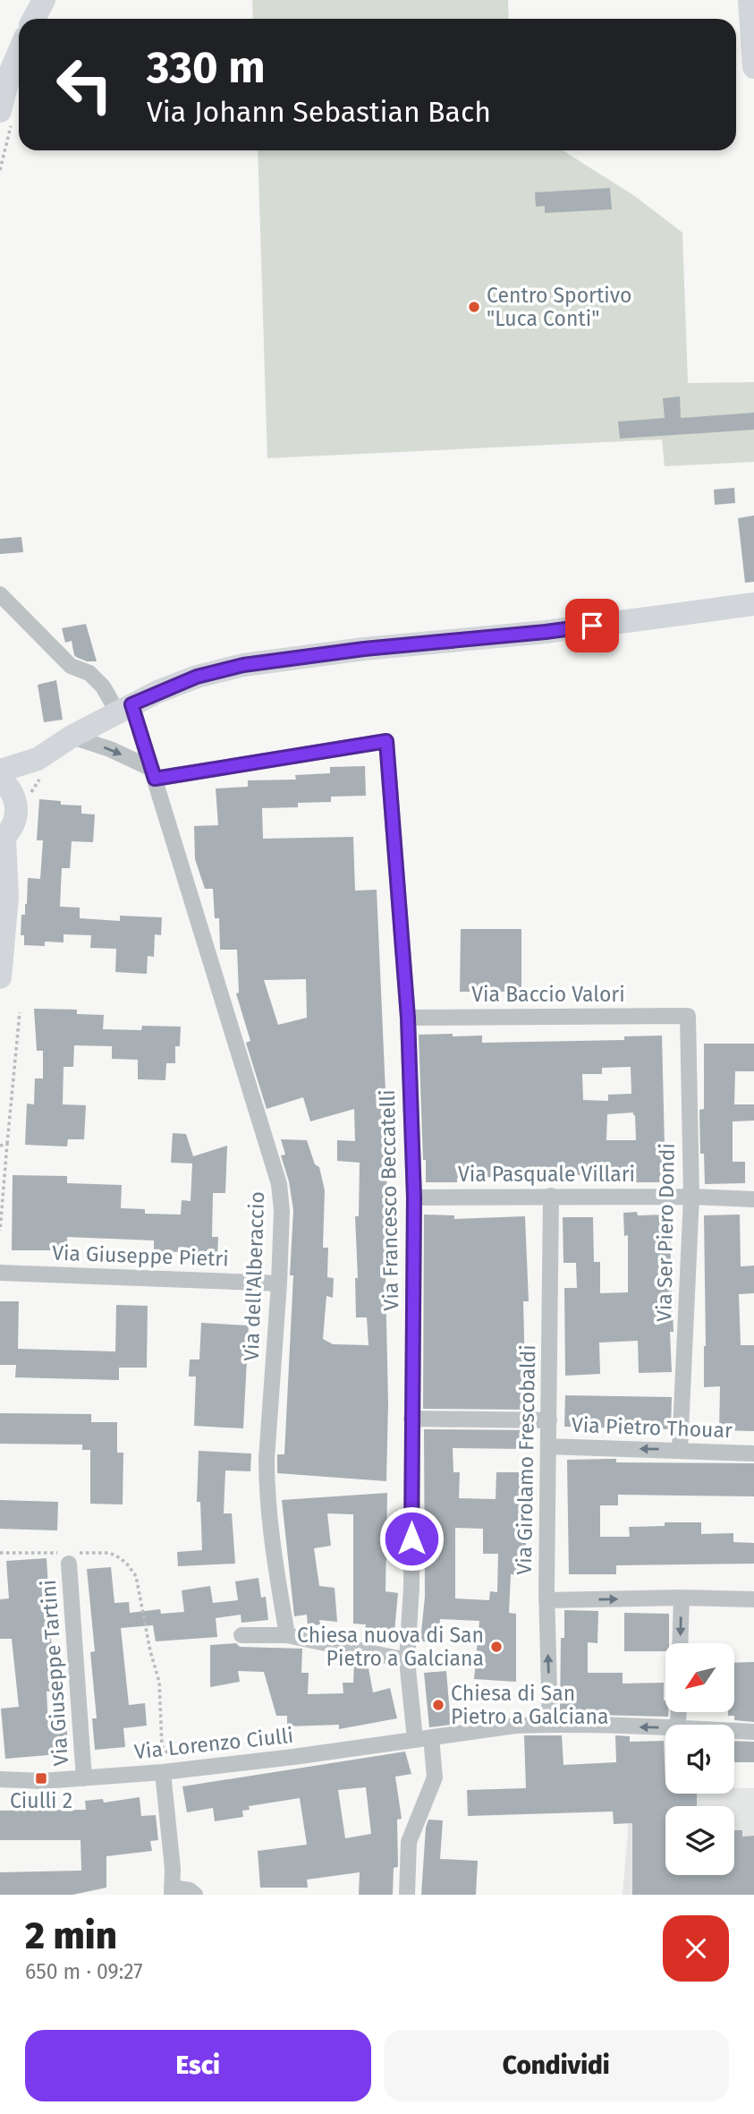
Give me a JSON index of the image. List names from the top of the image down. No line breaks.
{"streets":{"street":["Via Baccio Valori","Via Pasquale Villari","Via Francesco Beccatelli","Via Ser Piero Dondi","Via Giuseppe Pietri","Via dell'Alberaccio","Via Pietro Thouar","Via Girolamo Frescobaldi","Via Giuseppe Tartini","Via Lorenzo Ciulli"]},"crossings":[["Via Baccio Valori","Via Francesco Beccatelli"],["Via Baccio Valori","Via Ser Piero Dondi"],["Via Pasquale Villari","Via Francesco Beccatelli"],["Via Pasquale Villari","Via Ser Piero Dondi"],["Via Pasquale Villari","Via Girolamo Frescobaldi"],["Via Francesco Beccatelli","Via dell'Alberaccio"],["Via Francesco Beccatelli","Via Lorenzo Ciulli"],["Via Ser Piero Dondi","Via Pietro Thouar"],["Via Giuseppe Pietri","Via dell'Alberaccio"],["Via Pietro Thouar","Via Girolamo Frescobaldi"],["Via Girolamo Frescobaldi","Via Lorenzo Ciulli"],["Via Giuseppe Tartini","Via Lorenzo Ciulli"]],"one_way":["Via Pietro Thouar"],"places":{"other":["Centro Sportivo \"Luca Conti\"","Chiesa nuova di San Pietro a Galciana","Chiesa di San Pietro a Galciana"],"transit":["Ciulli 2"]},"north":"bottom left","page":{"turn":["330 m","Via Johann Sebastian Bach"],"heading":["2 min","650 m · 09:27"],"buttons":["Esci","Condividi"]}}
